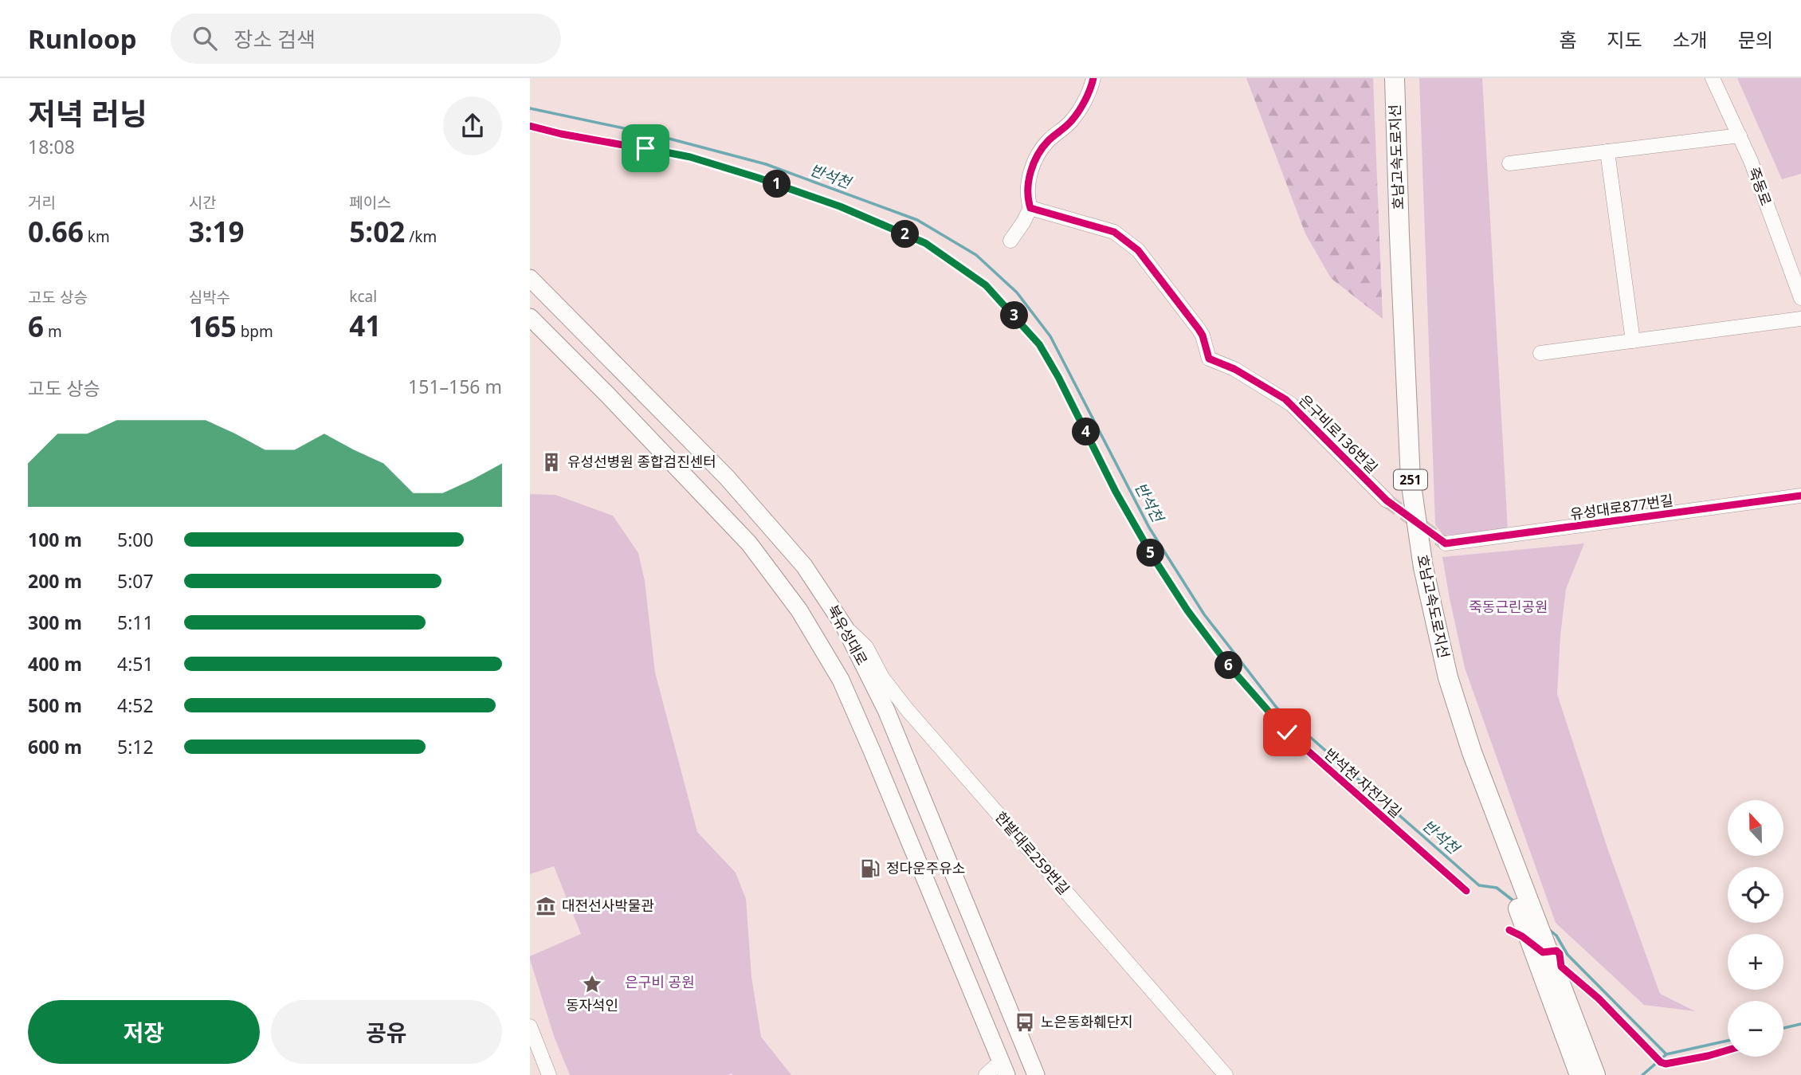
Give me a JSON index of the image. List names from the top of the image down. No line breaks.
{"streets":{"highway":["호남고속도로지선","251"],"main road":["북유성대로"],"street":["죽동로","은구비로136번길","유성대로877번길","한밭대로259번길"],"cycle path":["반석천 자전거길"]},"crossings":[["북유성대로","한밭대로259번길"]],"water":["반석천"],"parks":["죽동근린공원","은구비 공원"],"places":{"building":["유성선병원 종합검진센터"],"fuel station":["정다운주유소"],"museum":["대전선사박물관"],"place":["동자석인"],"bus stop":["노은동화훼단지"]},"north":"top","page":{"header":"Runloop","search":"장소 검색","nav":["홈","지도","소개","문의"],"heading":["저녁 러닝","18:08"],"pins":["1","2","3","4","5","6"],"stats":[["거리","0.66 km"],["시간","3:19"],["페이스","5:02 /km"],["고도 상승","6 m"],["심박수","165 bpm"],["kcal","41"]],"chart":["고도 상승","151–156 m"],"list":[{"name":"100 m","note":"5:00"},{"name":"200 m","note":"5:07"},{"name":"300 m","note":"5:11"},{"name":"400 m","note":"4:51"},{"name":"500 m","note":"4:52"},{"name":"600 m","note":"5:12"}],"map_buttons":["+","−"],"buttons":["저장","공유"]}}
